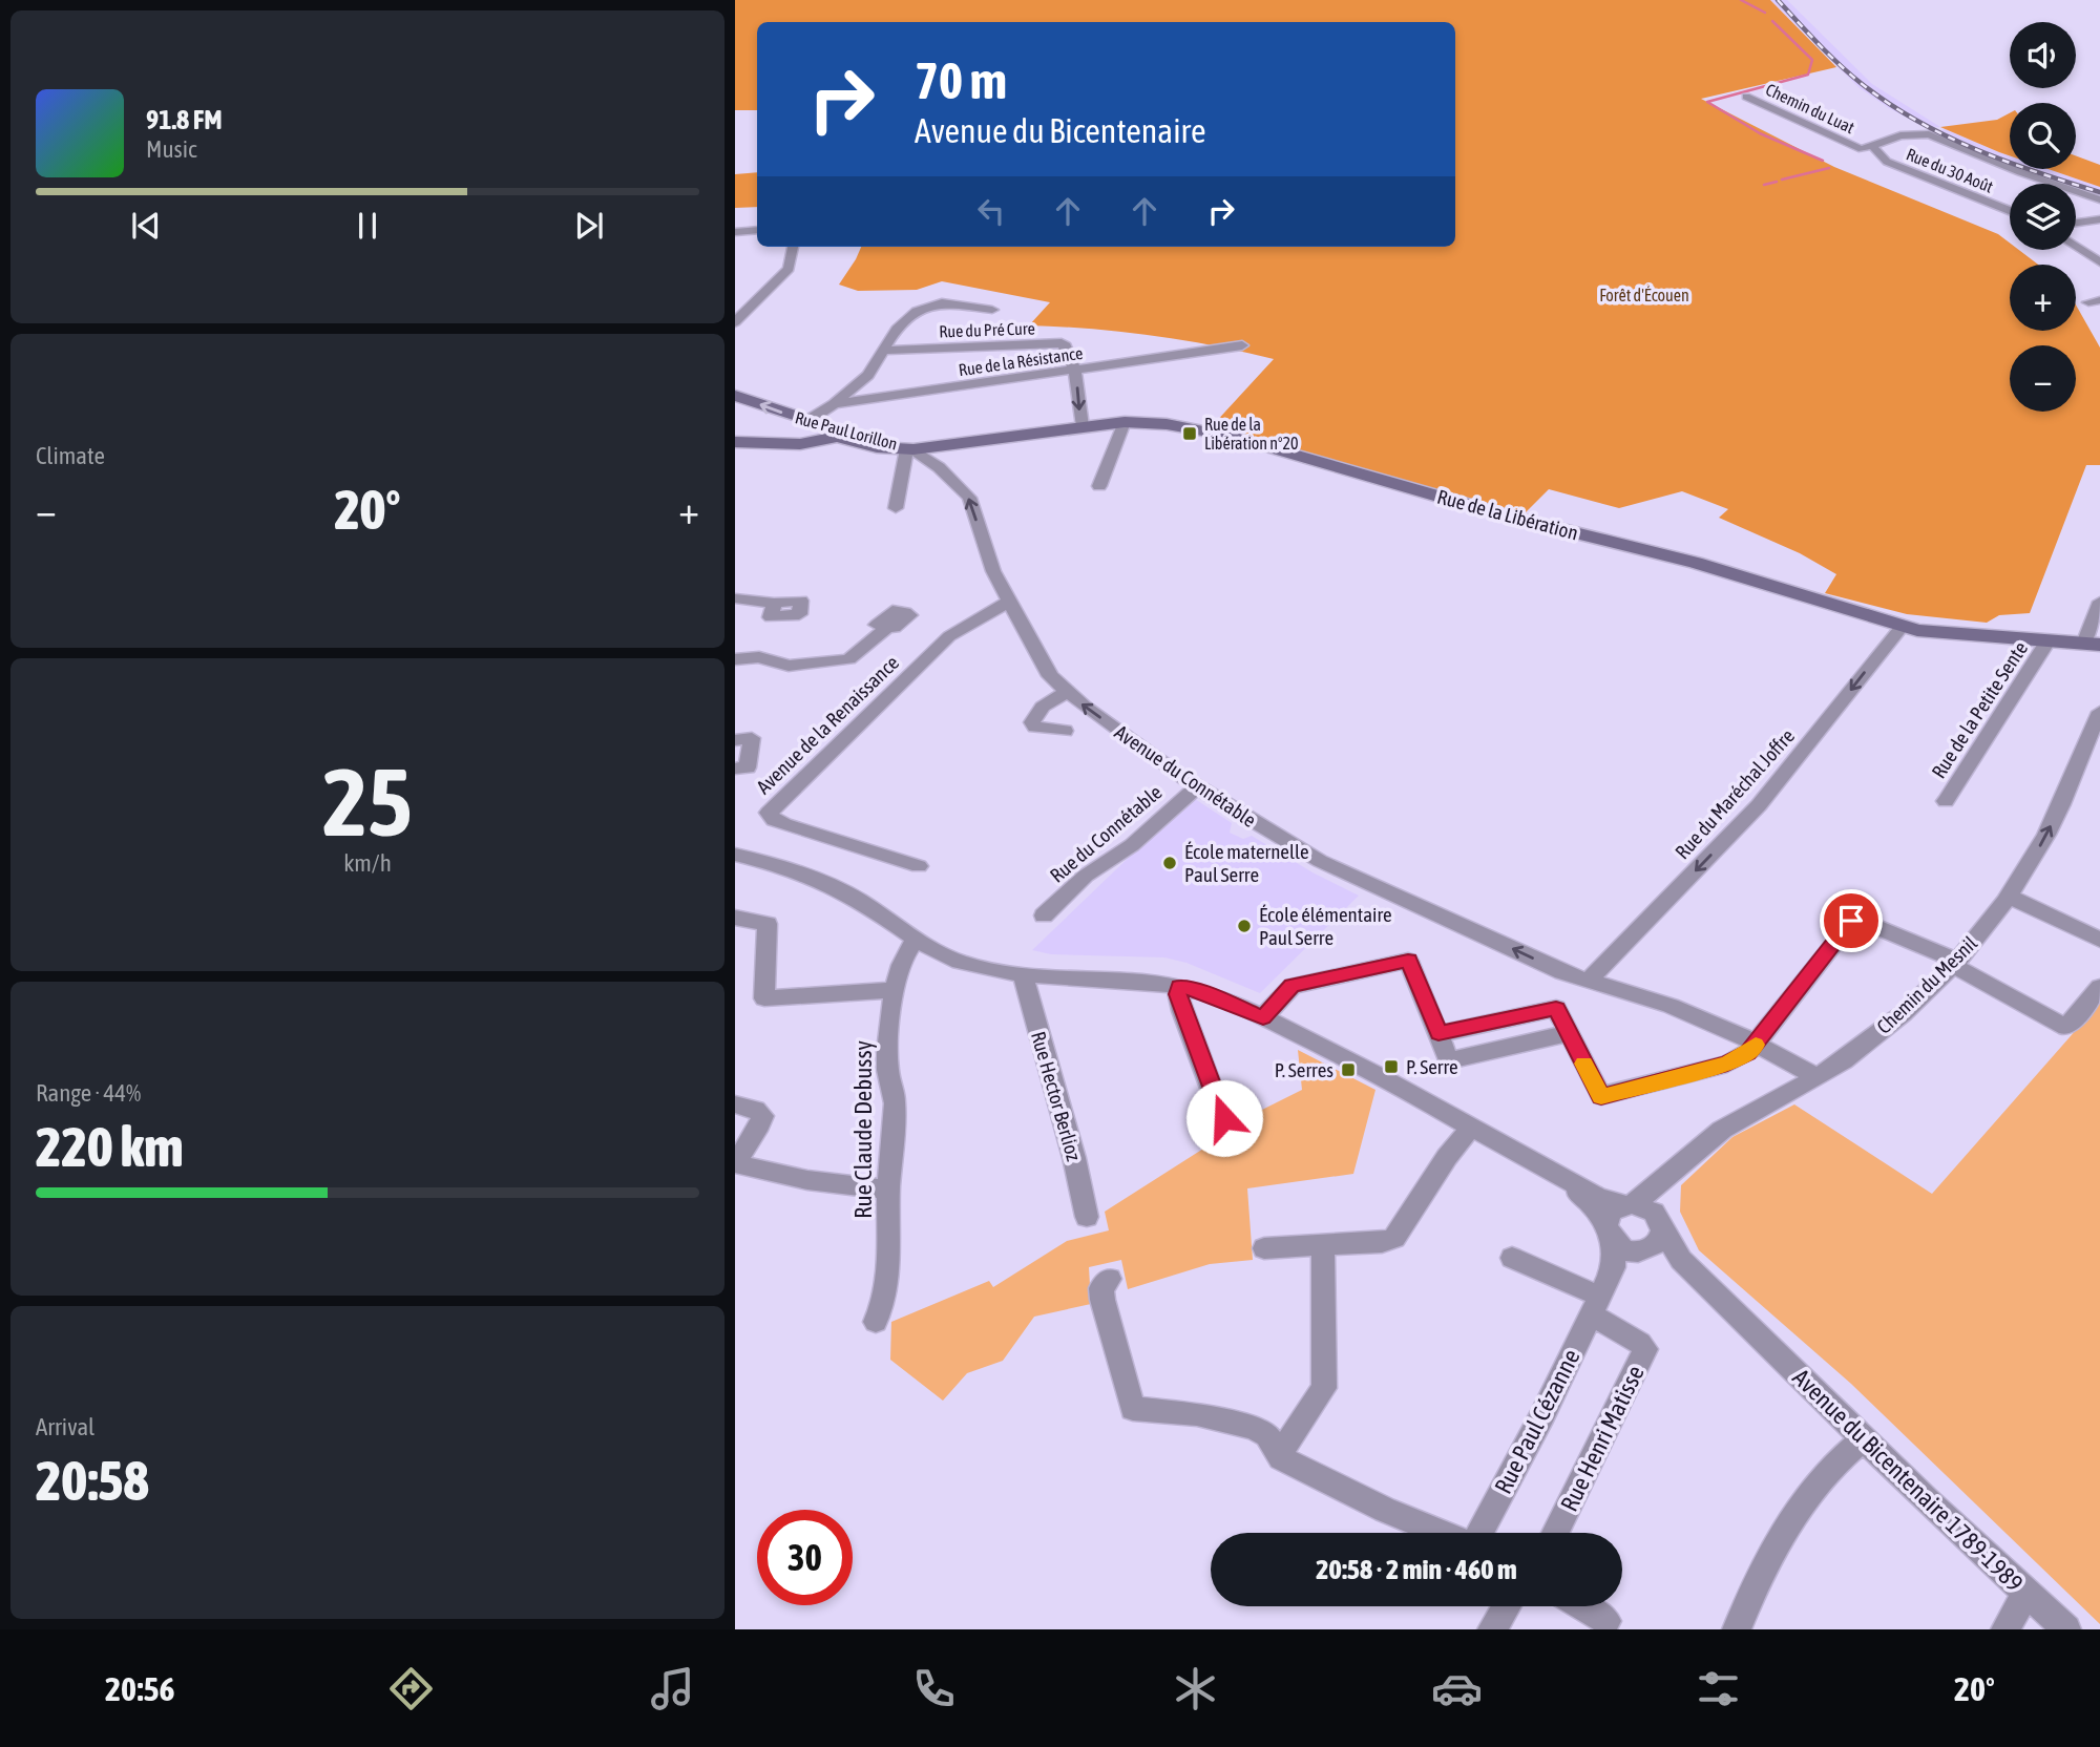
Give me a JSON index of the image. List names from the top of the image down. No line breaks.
{"streets":{"main road":["Rue Paul Lorillon","Rue de la Libération"],"street":["Chemin du Luat","Rue du 30 Août","Rue du Pré Cure","Rue de la Résistance","Rue de la Petite Sente","Avenue de la Renaissance","Avenue du Connétable","Rue du Maréchal Joffre","Rue du Connétable","Chemin du Mesnil","Rue Hector Berlioz","Rue Claude Debussy","Rue Paul Cézanne","Rue Henri Matisse","Avenue du Bicentenaire 1789-1989"]},"crossings":[["Chemin du Luat","Rue du 30 Août"],["Rue du Pré Cure","Rue de la Résistance"],["Rue de la Résistance","Rue Paul Lorillon"],["Rue Paul Lorillon","Rue de la Libération"],["Rue Paul Lorillon","Avenue du Connétable"],["Rue de la Libération","Rue de la Petite Sente"],["Rue de la Libération","Avenue du Connétable"],["Rue de la Libération","Rue du Maréchal Joffre"],["Avenue de la Renaissance","Avenue du Connétable"],["Avenue du Connétable","Rue du Maréchal Joffre"],["Avenue du Connétable","Rue du Connétable"],["Avenue du Connétable","Chemin du Mesnil"],["Chemin du Mesnil","Rue Paul Cézanne"],["Chemin du Mesnil","Avenue du Bicentenaire 1789-1989"],["Rue Paul Cézanne","Rue Henri Matisse"],["Rue Paul Cézanne","Avenue du Bicentenaire 1789-1989"]],"one_way":["Rue Paul Lorillon","Avenue du Connétable","Rue du Maréchal Joffre"],"parks":["Forêt d'Écouen"],"places":{"transit":["Rue de la Libération n°20","P. Serre","P. Serres"],"other":["École maternelle Paul Serre","École élémentaire Paul Serre"]},"page":{"map_buttons":["+","−"],"turn":["70 m","Avenue du Bicentenaire"],"song":["91.8 FM","Music"],"tile":["Climate",["25","km/h"],["Range · 44%","220 km"],["Arrival","20:58"]],"heat":["−","20°","+"],"limit":"30","trip":"20:58 · 2 min · 460 m","tabs":["20:56","20°"]}}
